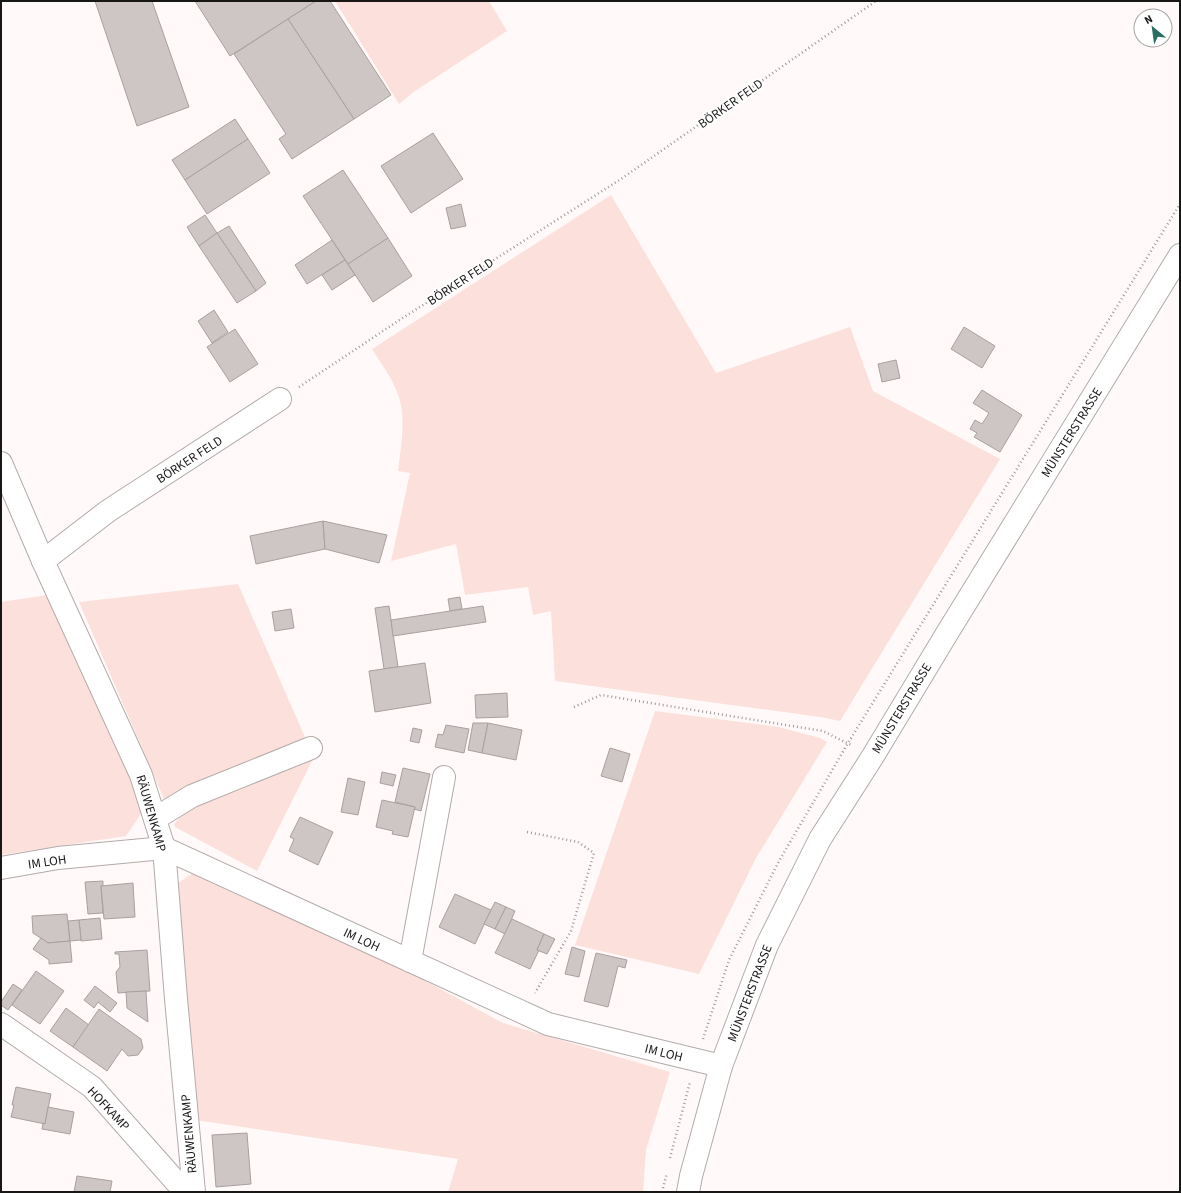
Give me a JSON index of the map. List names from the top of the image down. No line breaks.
{"streets":{"street":["BÖRKER FELD","MÜNSTERSTRASSE","RÄUWENKAMP","IM LOH","HOFKAMP"]},"crossings":[["BÖRKER FELD","RÄUWENKAMP"],["MÜNSTERSTRASSE","IM LOH"],["RÄUWENKAMP","IM LOH"]],"north":"top left"}
